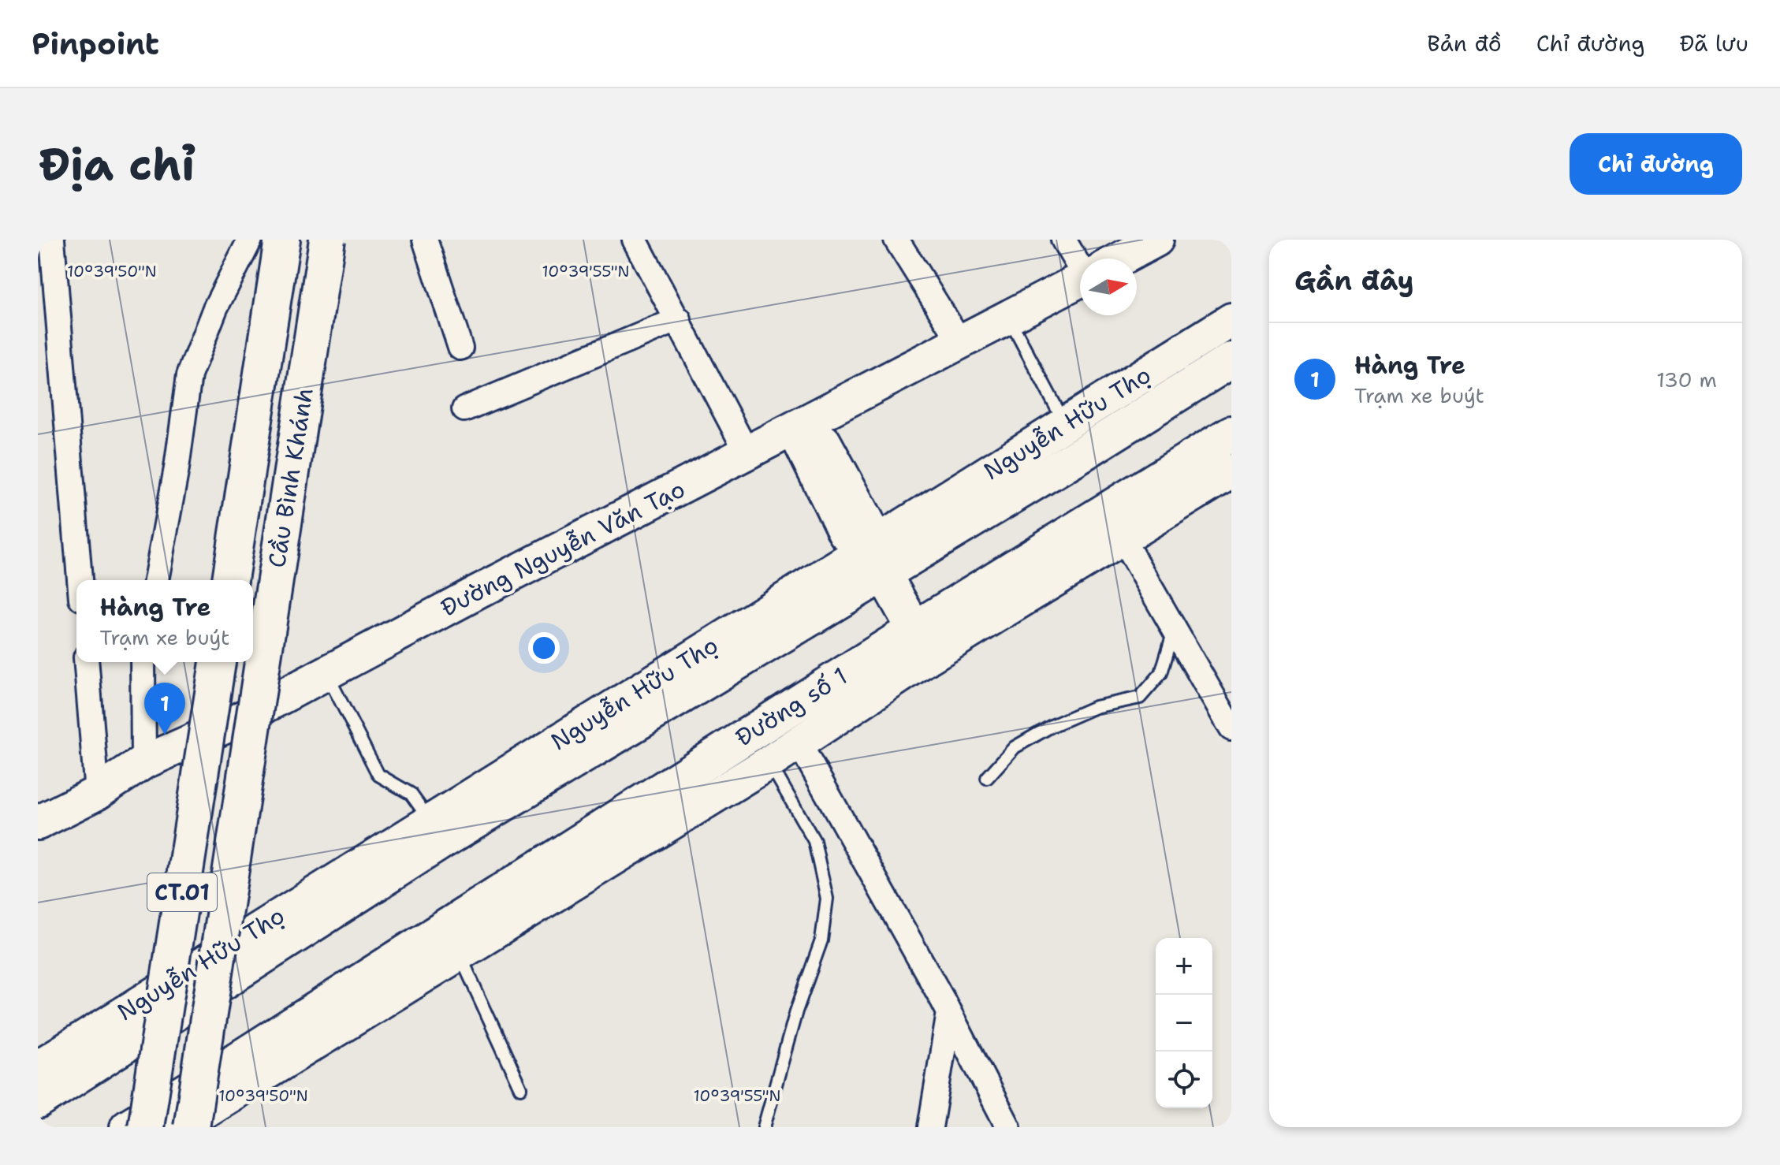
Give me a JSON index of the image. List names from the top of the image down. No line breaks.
{"streets":{"main road":["Nguyễn Hữu Thọ","Cầu Bình Khánh","Đường Nguyễn Văn Tạo","Đường số 1","CT.01"]},"north":"right","page":{"header":"Pinpoint","nav":["Bản đồ","Chỉ đường","Đã lưu"],"buttons":"Chỉ đường","title":"Địa chỉ","heading":"Gần đây","list":[{"mark":"1","name":"Hàng Tre","note":"Trạm xe buýt","value":"130 m"}],"popup":["Hàng Tre","Trạm xe buýt"],"pins":"1","map_buttons":["+","−"]},"coordinates":["10°39'50\"N","10°39'55\"N"]}
